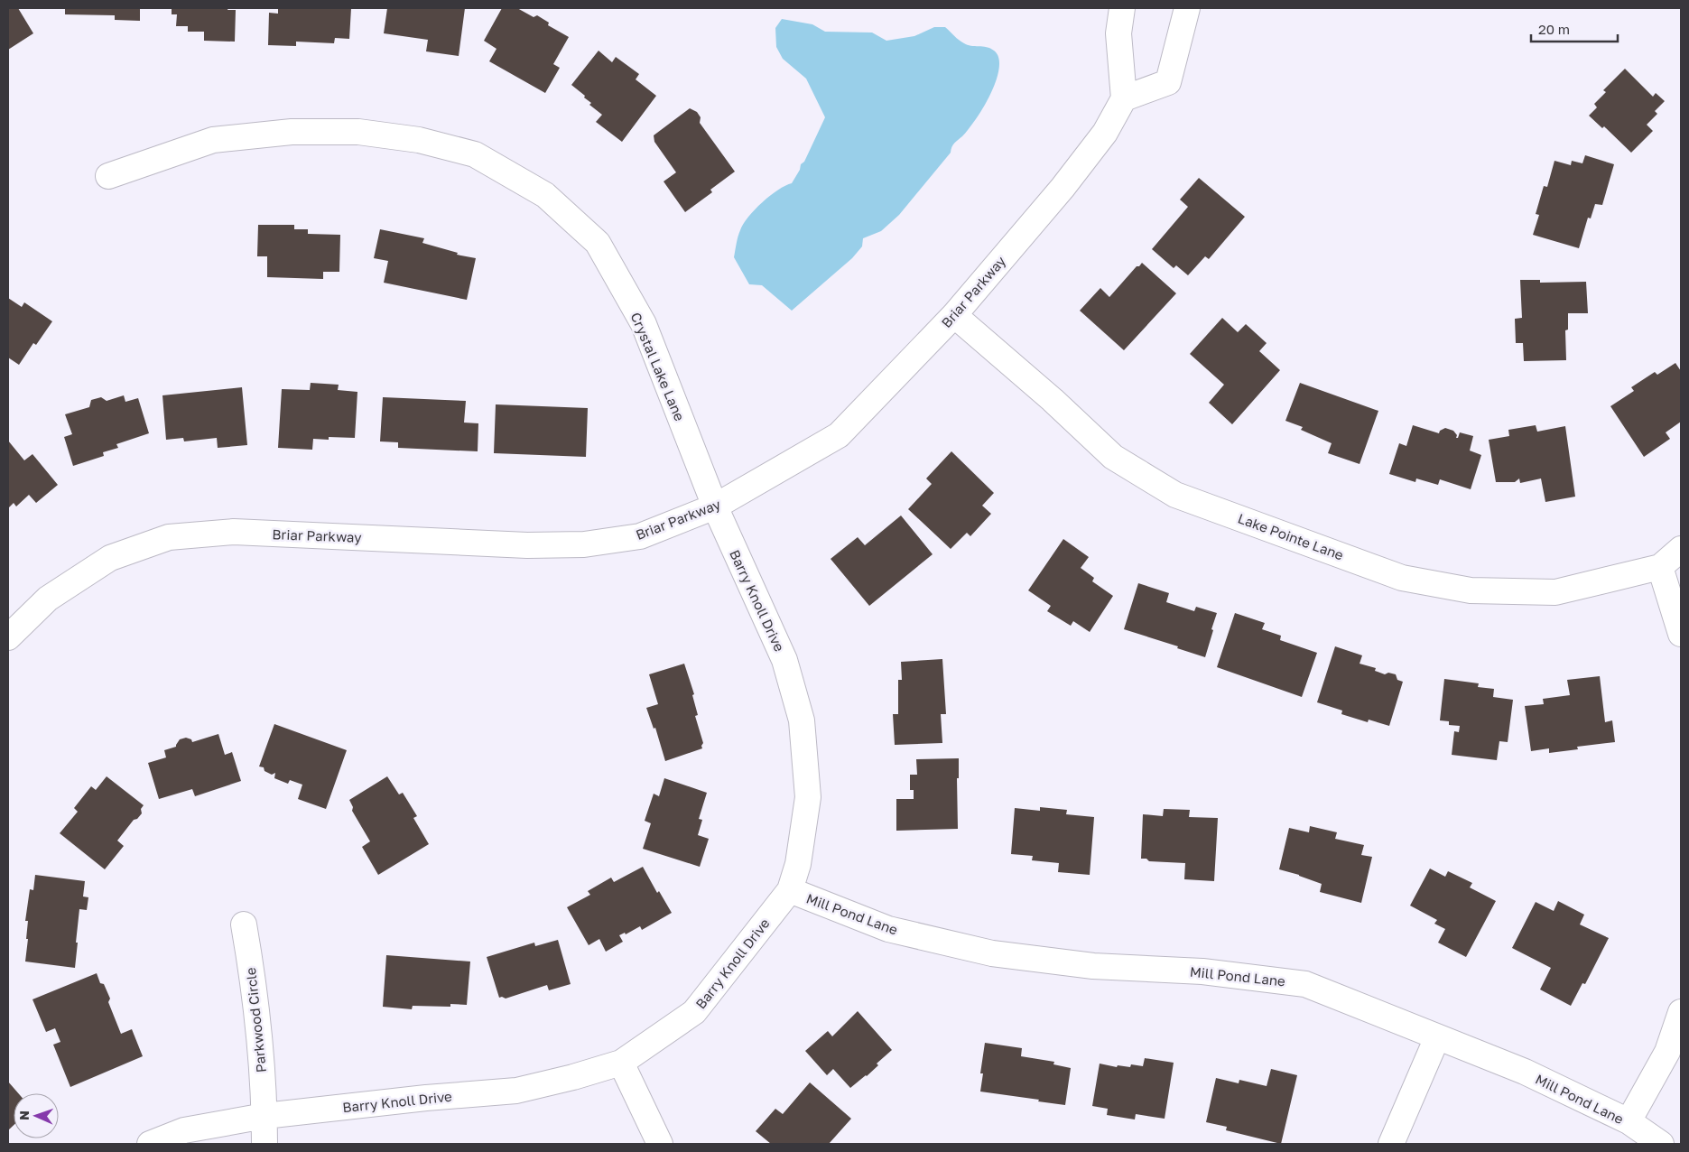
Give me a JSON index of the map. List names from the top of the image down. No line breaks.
{"streets":{"street":["Briar Parkway","Crystal Lake Lane","Lake Pointe Lane","Barry Knoll Drive","Mill Pond Lane","Parkwood Circle"]},"crossings":[["Briar Parkway","Crystal Lake Lane"],["Briar Parkway","Lake Pointe Lane"],["Briar Parkway","Barry Knoll Drive"],["Crystal Lake Lane","Barry Knoll Drive"],["Barry Knoll Drive","Mill Pond Lane"],["Barry Knoll Drive","Parkwood Circle"]],"scale_bar":"20 m","north":"left"}
